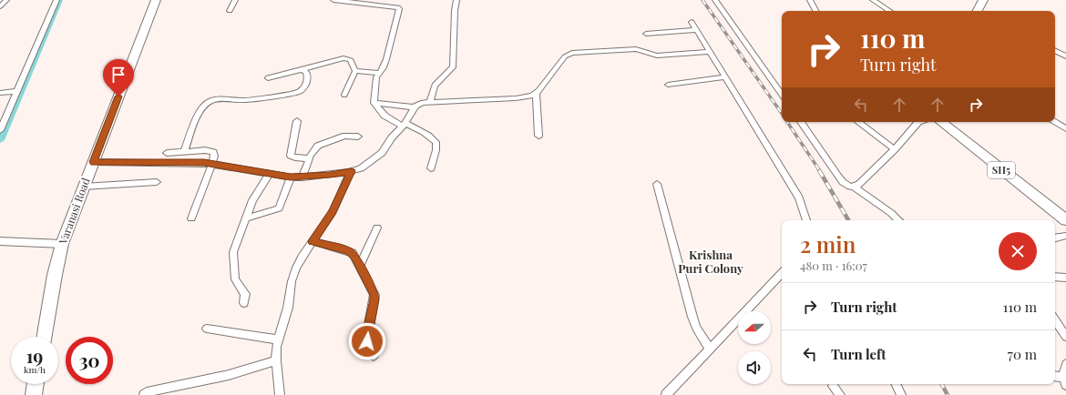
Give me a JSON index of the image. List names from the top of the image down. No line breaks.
{"streets":{"highway":["Varanasi Road"],"main road":["SH5"]},"districts":["Krishna Puri Colony"],"north":"left","page":{"turn":["110 m","Turn right"],"heading":["2 min","480 m · 16:07"],"list":[{"name":"Turn right","value":"110 m"},{"name":"Turn left","value":"70 m"}],"speed":"19 km/h","limit":"30"}}
